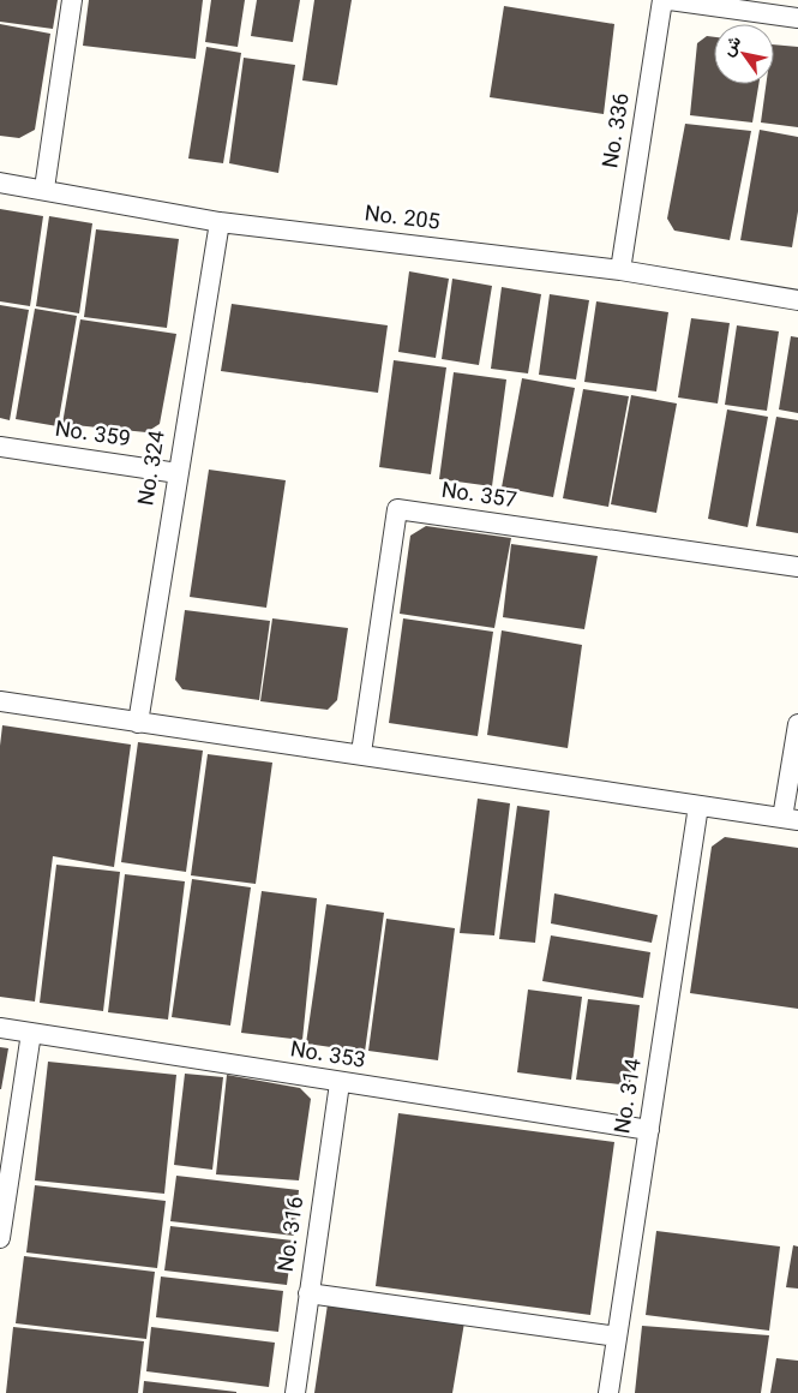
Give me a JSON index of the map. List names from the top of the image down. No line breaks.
{"streets":{"street":["No. 336","No. 205","No. 359","No. 324","No. 357","No. 353","No. 314","No. 316"]},"crossings":[["No. 336","No. 205"],["No. 205","No. 324"],["No. 359","No. 324"],["No. 353","No. 314"],["No. 353","No. 316"]],"north":"top left"}
